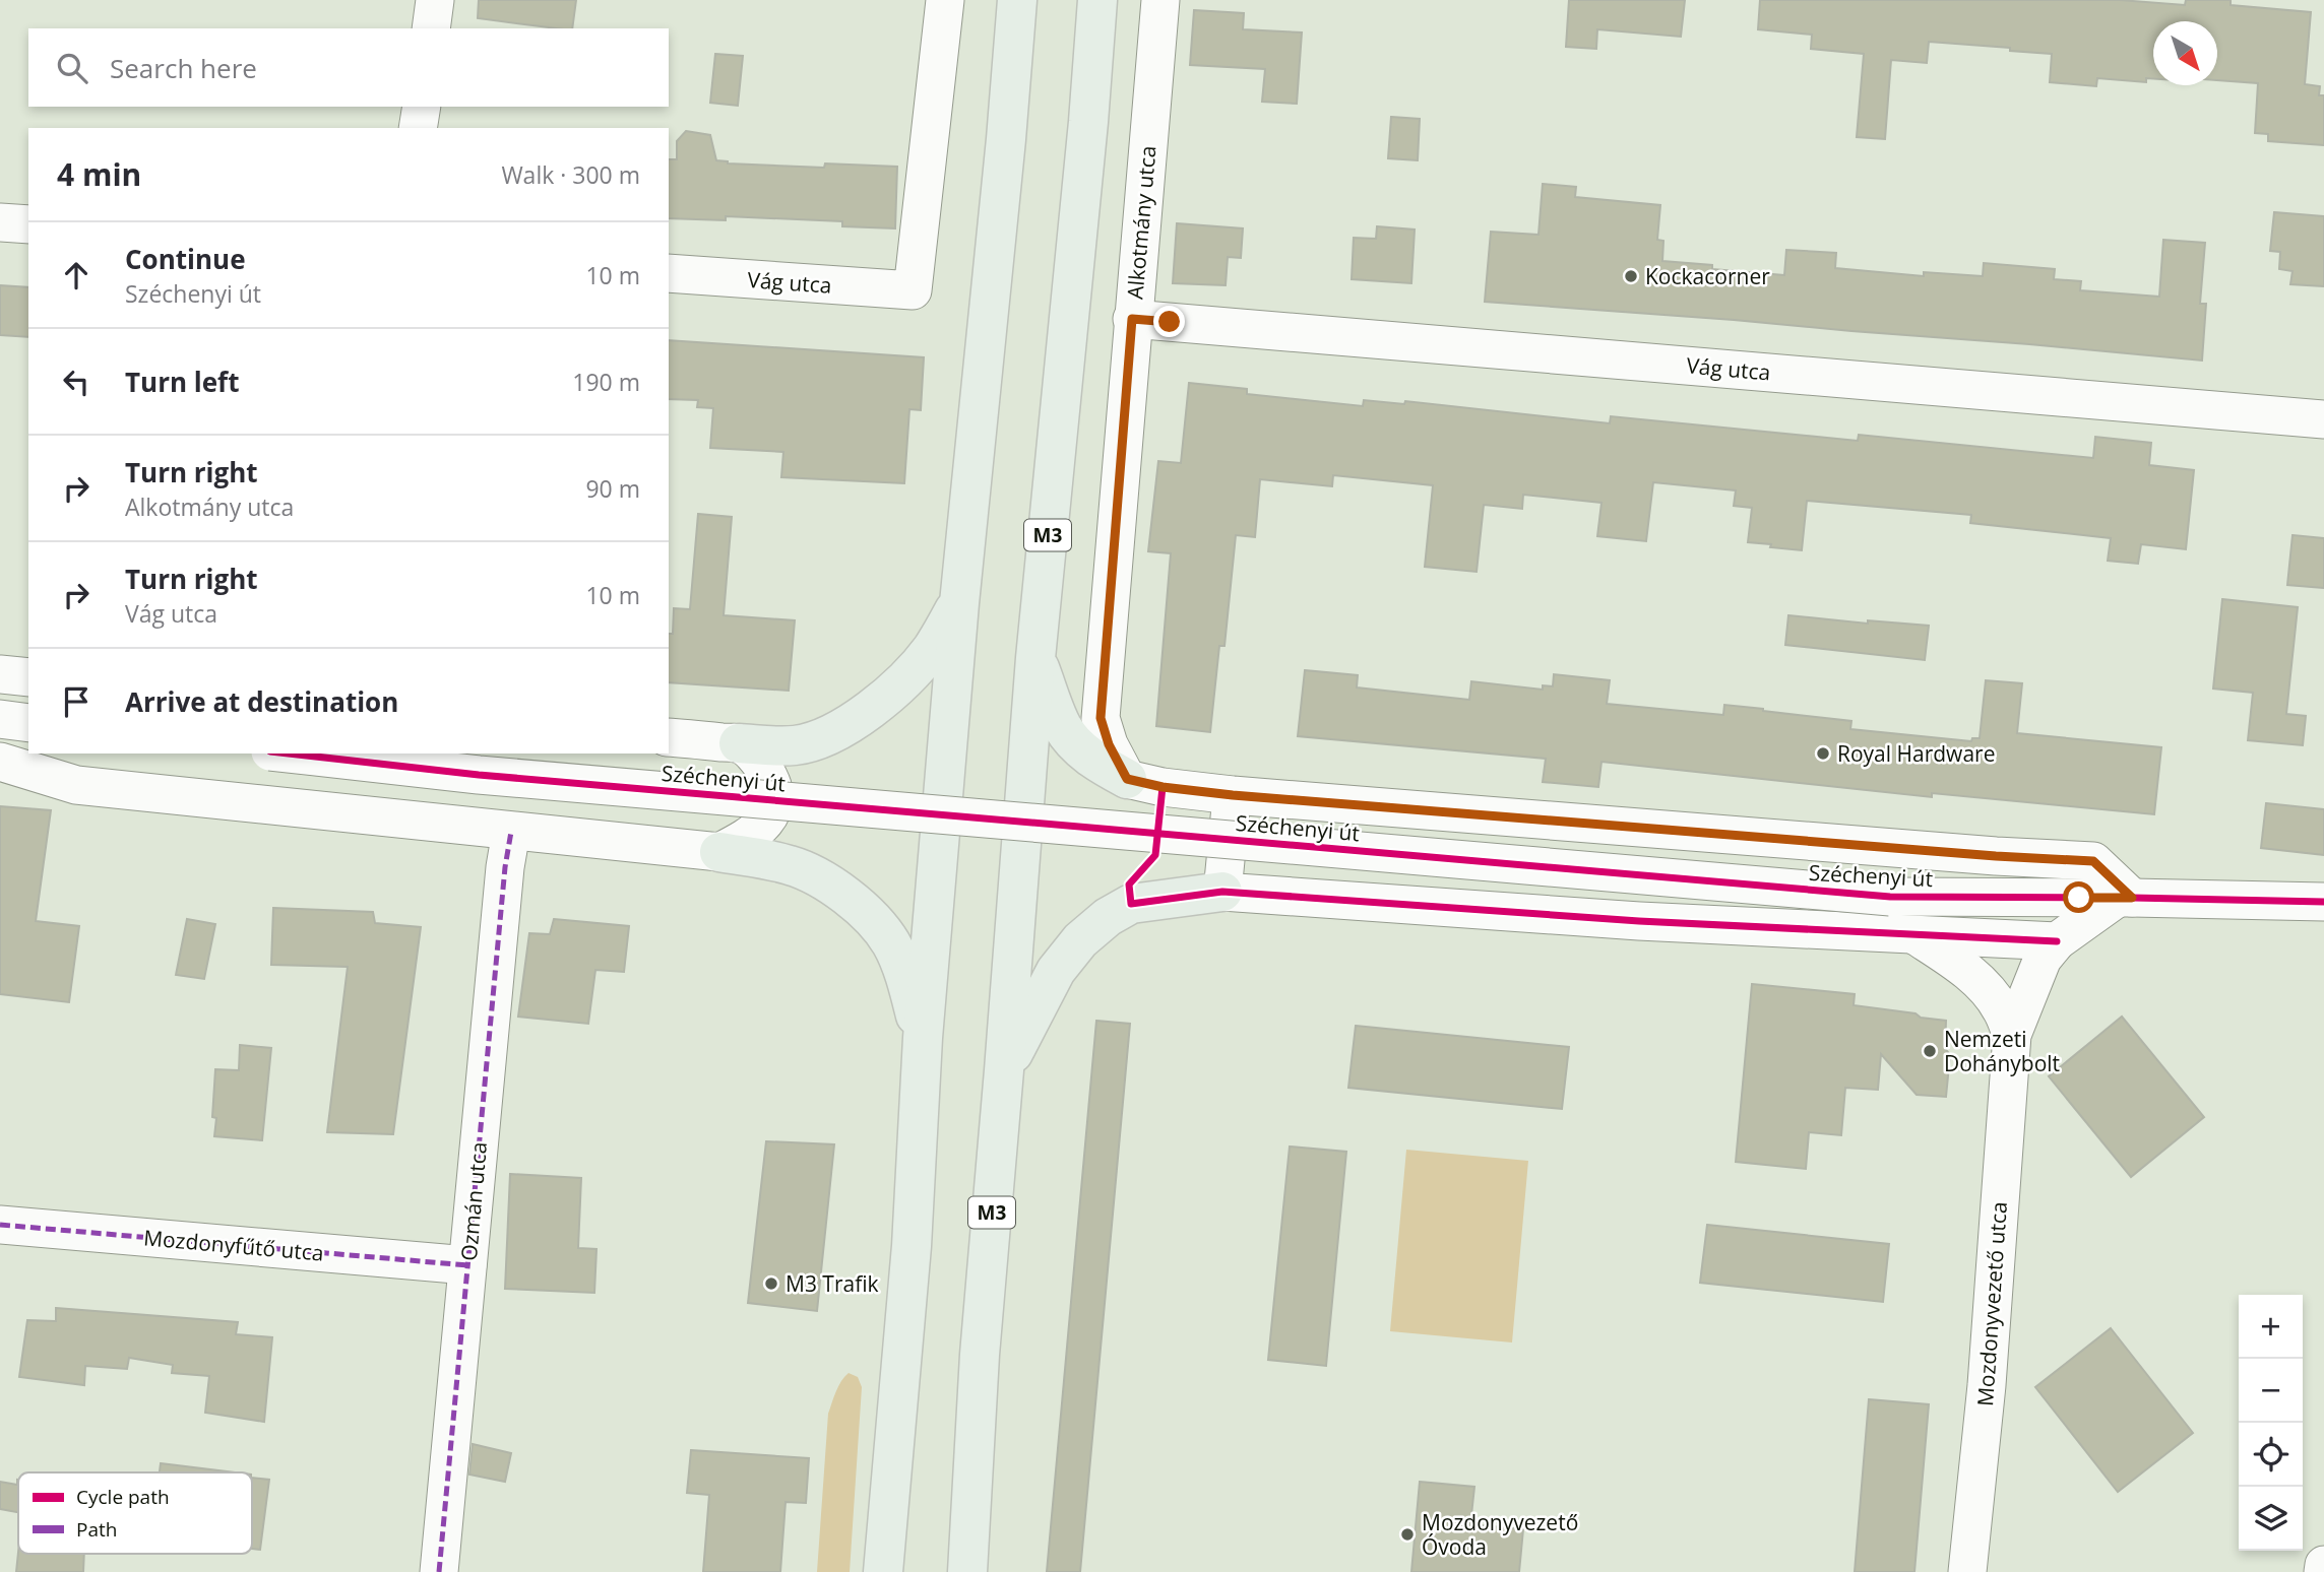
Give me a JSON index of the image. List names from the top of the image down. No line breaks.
{"streets":{"main road":["M3"],"street":["Alkotmány utca","Vág utca","Széchenyi út","Ozmán utca","Mozdonyfűtő utca","Mozdonyvezető utca"]},"crossings":[["Alkotmány utca","Vág utca"],["Ozmán utca","Mozdonyfűtő utca"]],"places":["Kockacorner","Royal Hardware","Nemzeti Dohánybolt","M3 Trafik","Mozdonyvezető Óvoda"],"legend":["Cycle path","Path"],"north":"bottom right","page":{"search":"Search here","heading":["4 min","Walk · 300 m"],"list":[["Continue","Széchenyi út","10 m"],["Turn left","190 m"],["Turn right","Alkotmány utca","90 m"],["Turn right","Vág utca","10 m"],"Arrive at destination"],"map_buttons":["+","−"]}}
